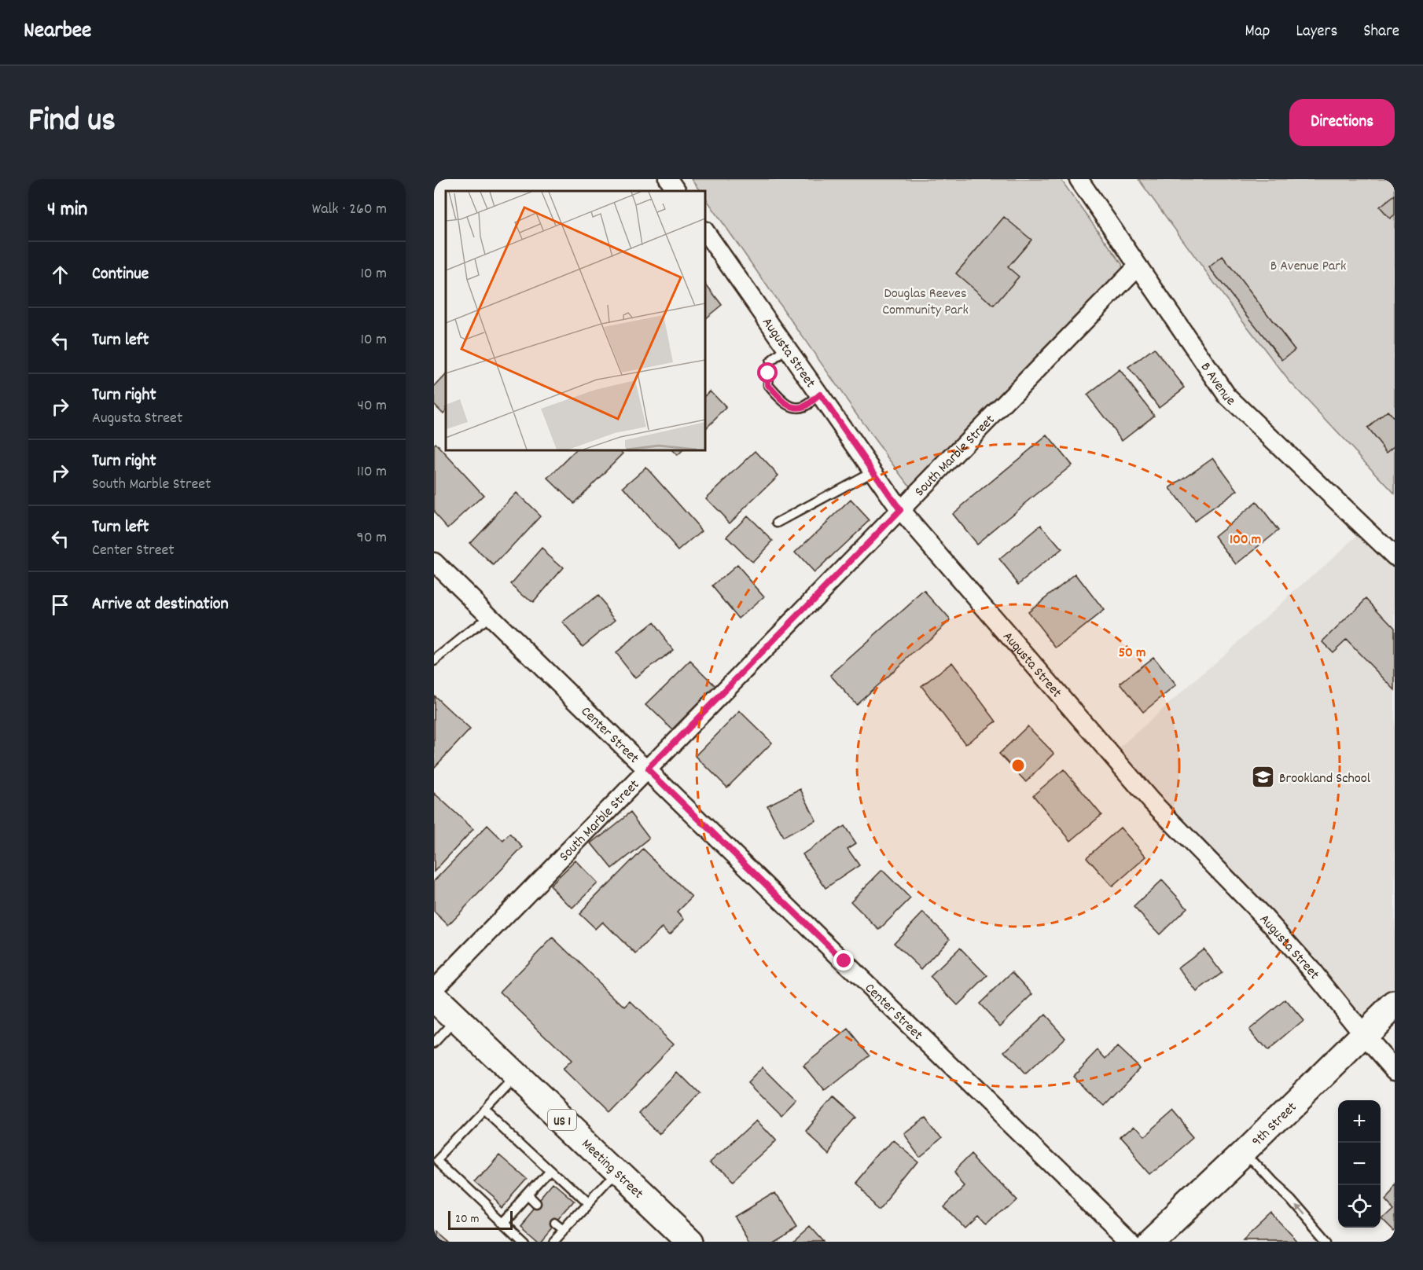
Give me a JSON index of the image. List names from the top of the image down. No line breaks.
{"streets":{"main road":["US 1","9th Street","Meeting Street"],"street":["Augusta Street","B Avenue","South Marble Street","Center Street"]},"crossings":[["Augusta Street","South Marble Street"],["Augusta Street","9th Street"],["B Avenue","South Marble Street"],["South Marble Street","Center Street"]],"parks":["B Avenue Park","Douglas Reeves Community Park"],"places":{"school or university":["Brookland School"]},"scale_bar":"20 m","page":{"header":"Nearbee","nav":["Map","Layers","Share"],"title":"Find us","buttons":"Directions","heading":["4 min","Walk · 260 m"],"list":[["Continue","10 m"],["Turn left","10 m"],["Turn right","Augusta Street","40 m"],["Turn right","South Marble Street","110 m"],["Turn left","Center Street","90 m"],"Arrive at destination"],"map_buttons":["+","−"],"scale":"20 m"},"rings":["100 m","50 m"]}
